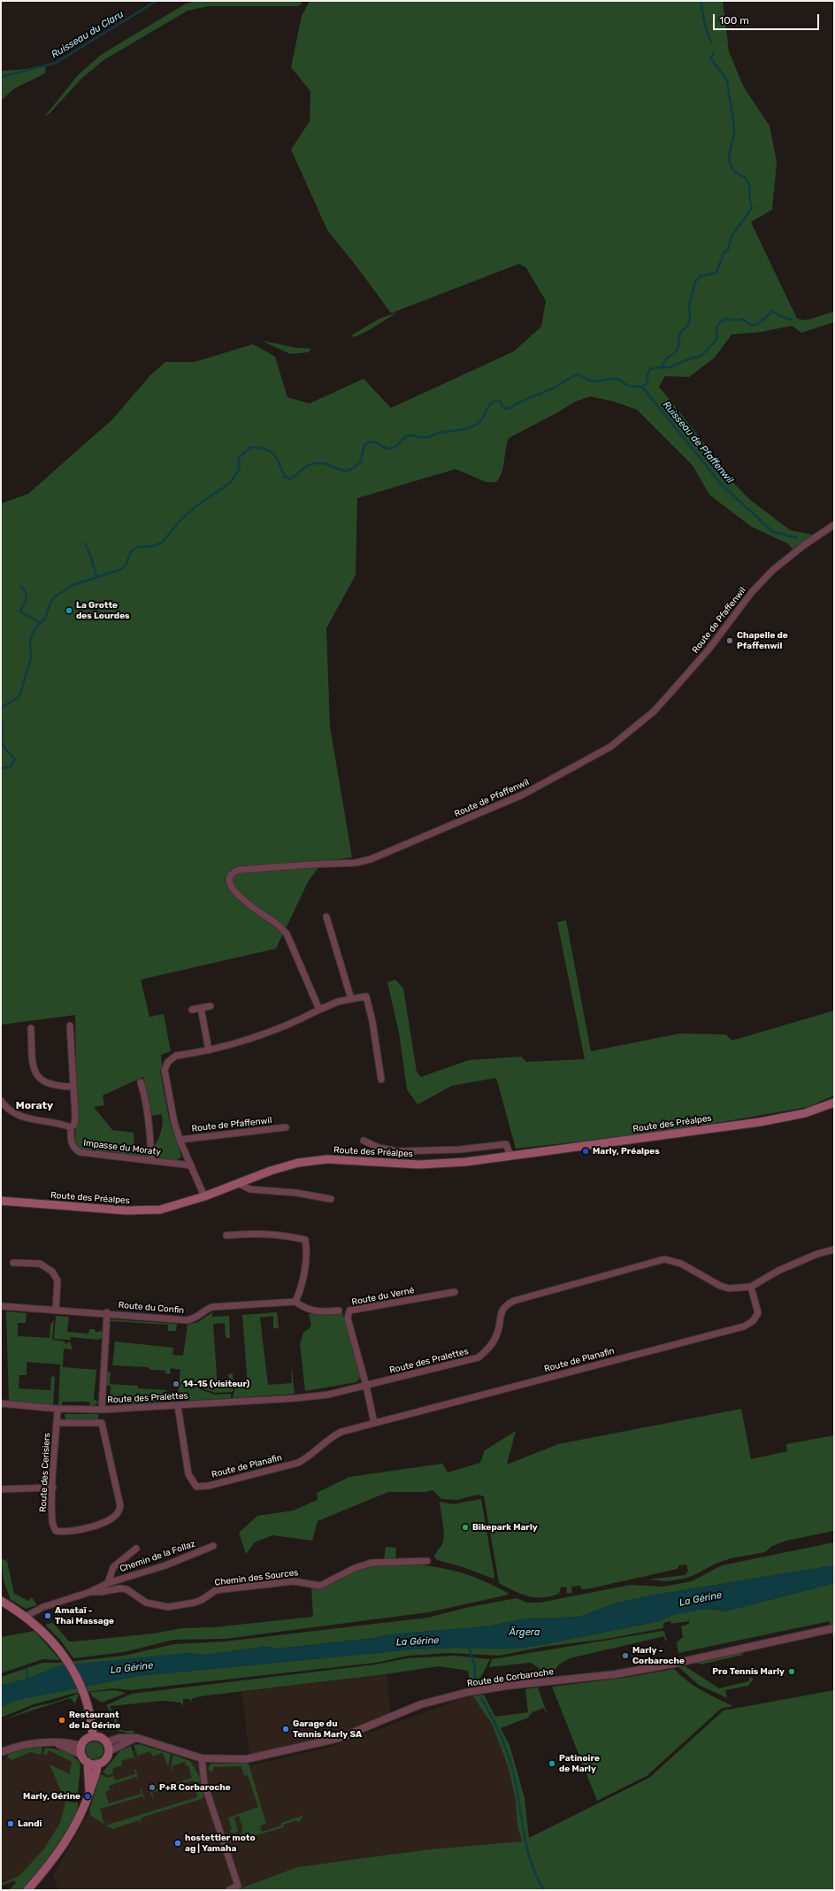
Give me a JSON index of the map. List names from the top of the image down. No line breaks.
{"streets":{"main road":["Route des Préalpes"],"street":["Route de Pfaffenwil","Impasse du Moraty","Route du Verné","Route du Confin","Route de Planafin","Route des Pralettes","Route des Cerisiers","Chemin de la Follaz","Chemin des Sources","Route de Corbaroche"]},"crossings":[["Route de Pfaffenwil","Route des Préalpes"],["Route de Pfaffenwil","Impasse du Moraty"],["Route du Verné","Route des Pralettes"],["Route du Confin","Route des Pralettes"],["Route de Planafin","Route des Pralettes"],["Route des Pralettes","Route des Cerisiers"],["Chemin de la Follaz","Chemin des Sources"]],"districts":["Moraty"],"water":["Ruisseau du Claru","Ruisseau de Pfaffenwil","La Gérine","Ärgera"],"places":["La Grotte des Lourdes","Chapelle de Pfaffenwil","Marly, Préalpes","14-15 (visiteur)","Bikepark Marly","Amataï - Thai Massage","Marly - Corbaroche","Pro Tennis Marly","Restaurant de la Gérine","Garage du Tennis Marly SA","Patinoire de Marly","P+R Corbaroche","Marly, Gérine","Landi","hostettler moto ag | Yamaha"],"scale_bar":"100 m"}
